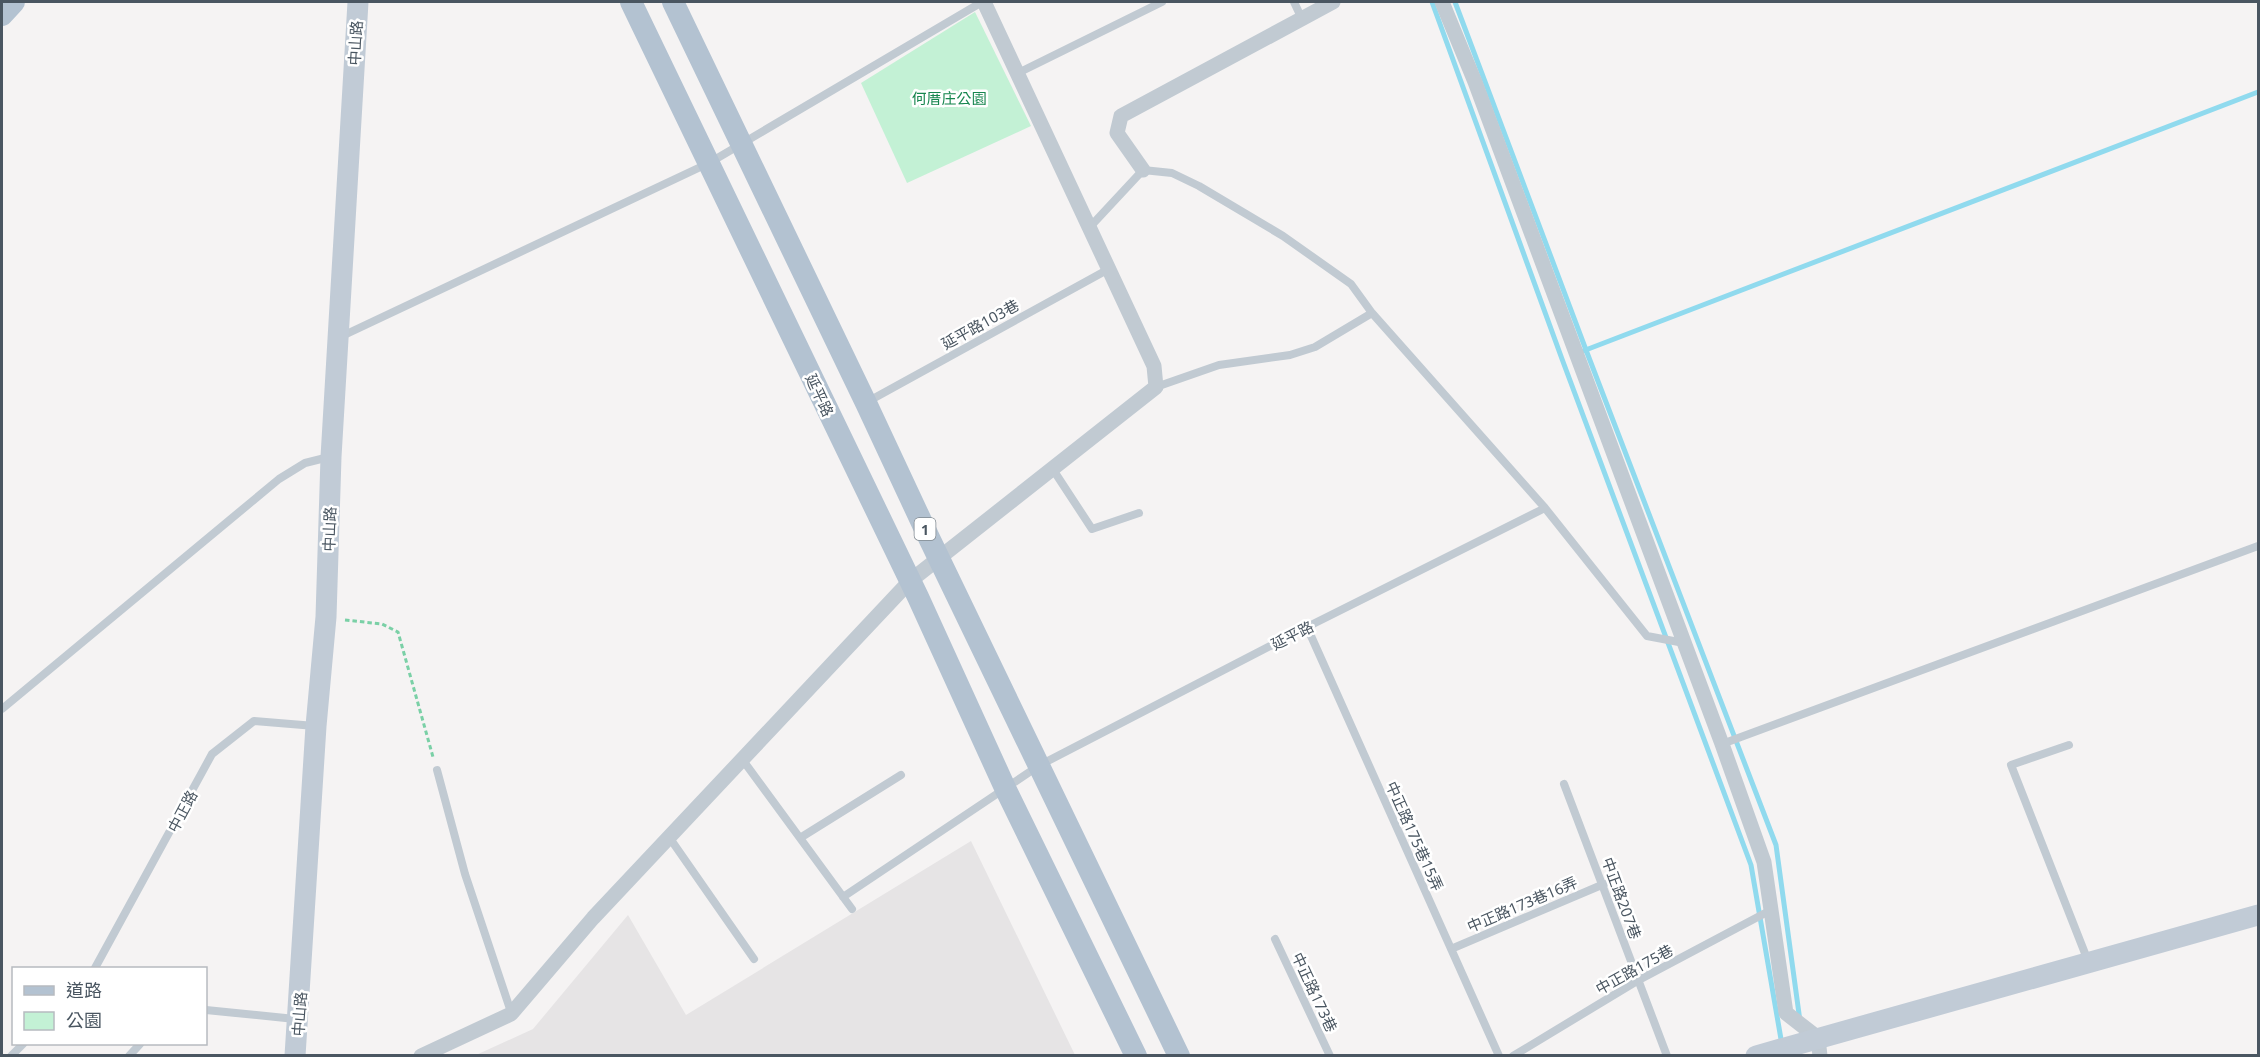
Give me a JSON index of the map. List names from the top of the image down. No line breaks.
{"streets":{"main road":["延平路","1"],"street":["中山路"],"lane":["延平路103巷","中正路","中正路175巷15弄","中正路207巷","中正路173巷16弄","中正路175巷","中正路173巷"]},"crossings":[["中山路","中正路"],["延平路103巷","1"],["延平路","1"],["延平路","中正路175巷15弄"],["中正路175巷15弄","中正路173巷16弄"],["中正路207巷","中正路173巷16弄"],["中正路207巷","中正路175巷"]],"parks":["何厝庄公園"],"legend":["道路","公園"]}
